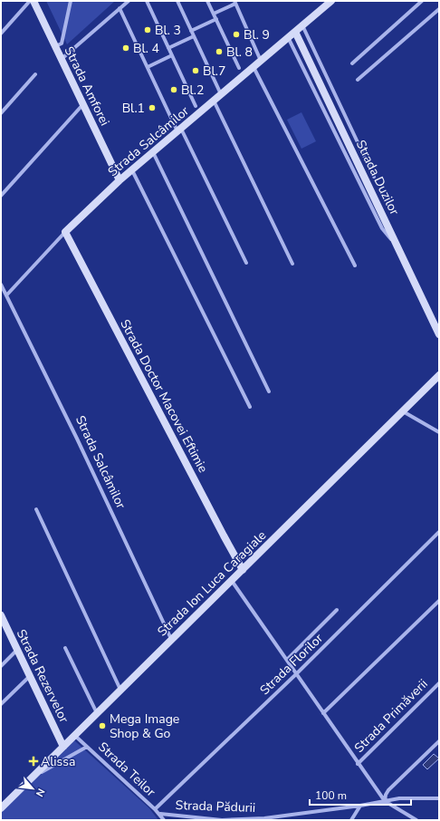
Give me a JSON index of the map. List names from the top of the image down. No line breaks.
{"streets":{"street":["Strada Amforei","Strada Salcâmilor","Strada Duzilor","Strada Doctor Macovei Eftimie","Strada Ion Luca Caragiale","Strada Florilor","Strada Rezervelor","Strada Primăverii","Strada Teilor","Strada Pădurii"]},"crossings":[["Strada Amforei","Strada Salcâmilor"],["Strada Salcâmilor","Strada Duzilor"],["Strada Salcâmilor","Strada Doctor Macovei Eftimie"],["Strada Salcâmilor","Strada Ion Luca Caragiale"],["Strada Doctor Macovei Eftimie","Strada Ion Luca Caragiale"],["Strada Ion Luca Caragiale","Strada Rezervelor"],["Strada Ion Luca Caragiale","Strada Teilor"],["Strada Florilor","Strada Teilor"],["Strada Teilor","Strada Pădurii"]],"places":{"other":["Bl. 3","Bl. 9","Bl. 4","Bl. 8","Bl.7","Bl.2","Bl.1","Mega Image Shop & Go"],"health":["Alissa"]},"scale_bar":"100 m","north":"bottom right"}
